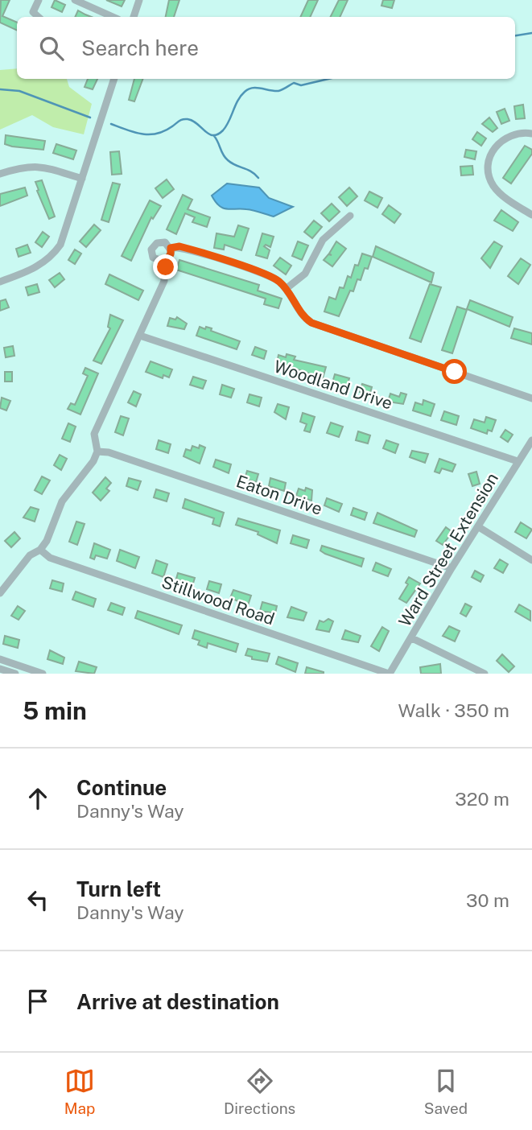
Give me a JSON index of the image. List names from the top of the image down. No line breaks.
{"streets":{"street":["Woodland Drive","Eaton Drive","Ward Street Extension","Stillwood Road"]},"crossings":[["Woodland Drive","Ward Street Extension"],["Eaton Drive","Ward Street Extension"],["Ward Street Extension","Stillwood Road"]],"page":{"search":"Search here","heading":["5 min","Walk · 350 m"],"list":[["Continue","Danny's Way","320 m"],["Turn left","Danny's Way","30 m"],"Arrive at destination"],"nav":["Map","Directions","Saved"]}}
